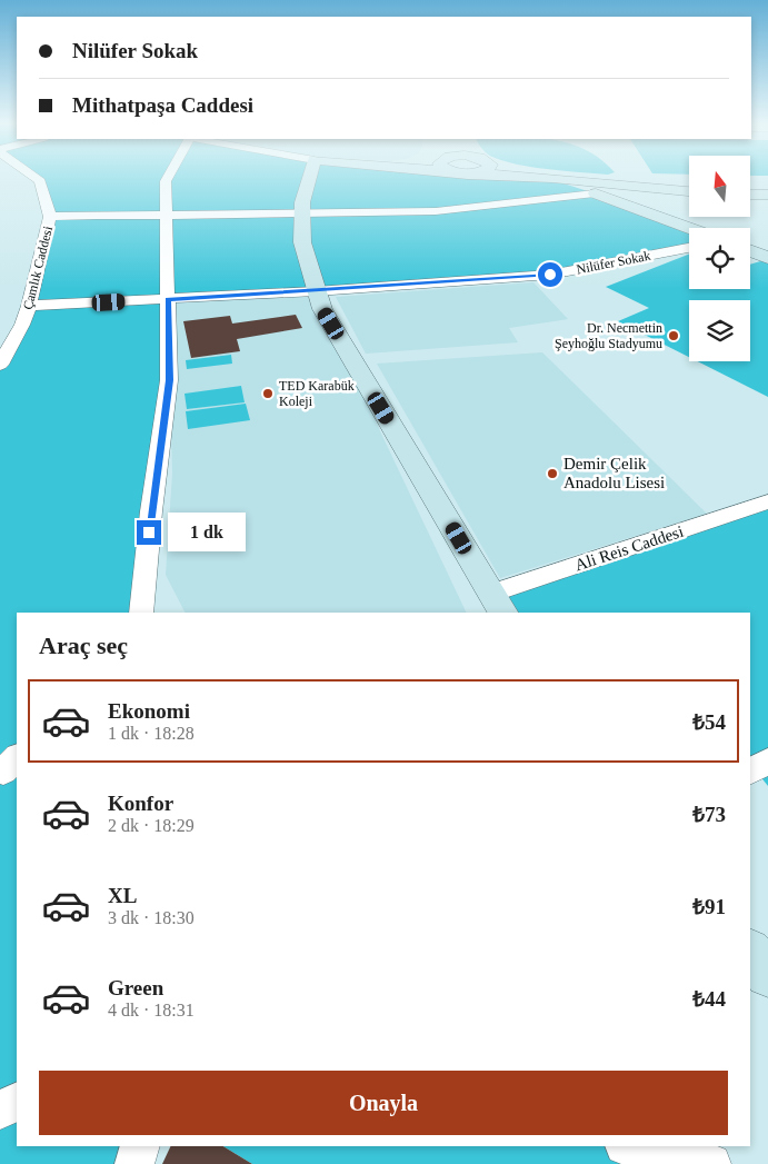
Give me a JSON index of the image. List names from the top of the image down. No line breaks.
{"streets":{"street":["Nilüfer Sokak","Çamlık Caddesi","Ali Reis Caddesi"]},"crossings":[["Nilüfer Sokak","Çamlık Caddesi"]],"places":["Dr. Necmettin Şeyhoğlu Stadyumu","TED Karabük Koleji","Demir Çelik Anadolu Lisesi"],"north":"top","page":{"banner":["Nilüfer Sokak","Mithatpaşa Caddesi"],"bubble":"1 dk","heading":"Araç seç","list":[{"name":"Ekonomi","note":"1 dk · 18:28","value":"₺54"},{"name":"Konfor","note":"2 dk · 18:29","value":"₺73"},{"name":"XL","note":"3 dk · 18:30","value":"₺91"},{"name":"Green","note":"4 dk · 18:31","value":"₺44"}],"buttons":"Onayla"}}
